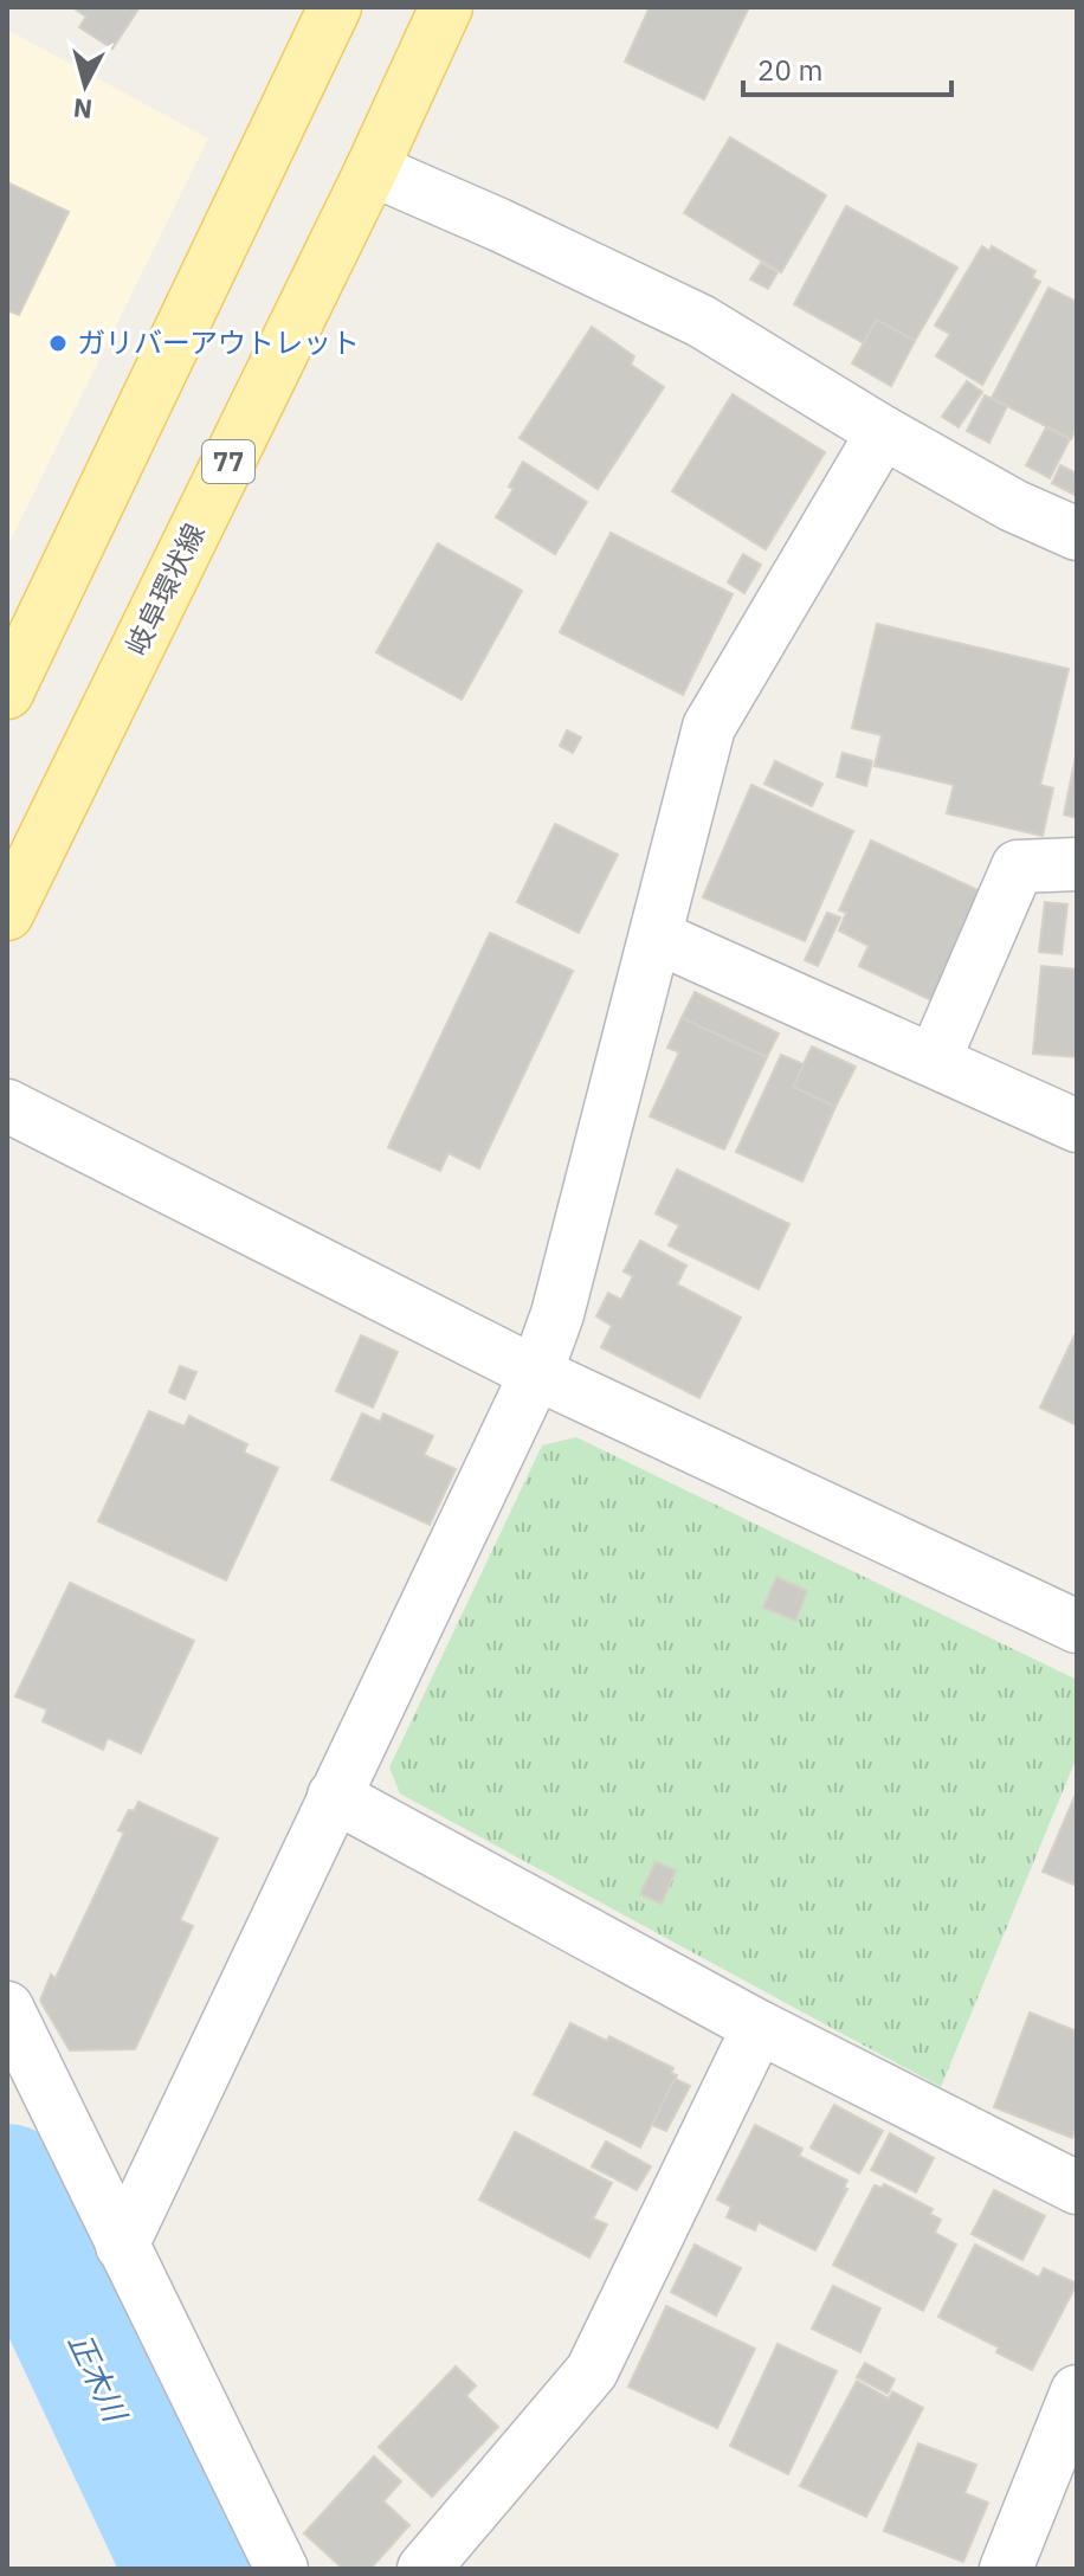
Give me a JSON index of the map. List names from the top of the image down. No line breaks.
{"streets":{"main road":["77","岐阜環状線"]},"water":["正木川"],"places":["ガリバーアウトレット"],"scale_bar":"20 m","north":"bottom"}
